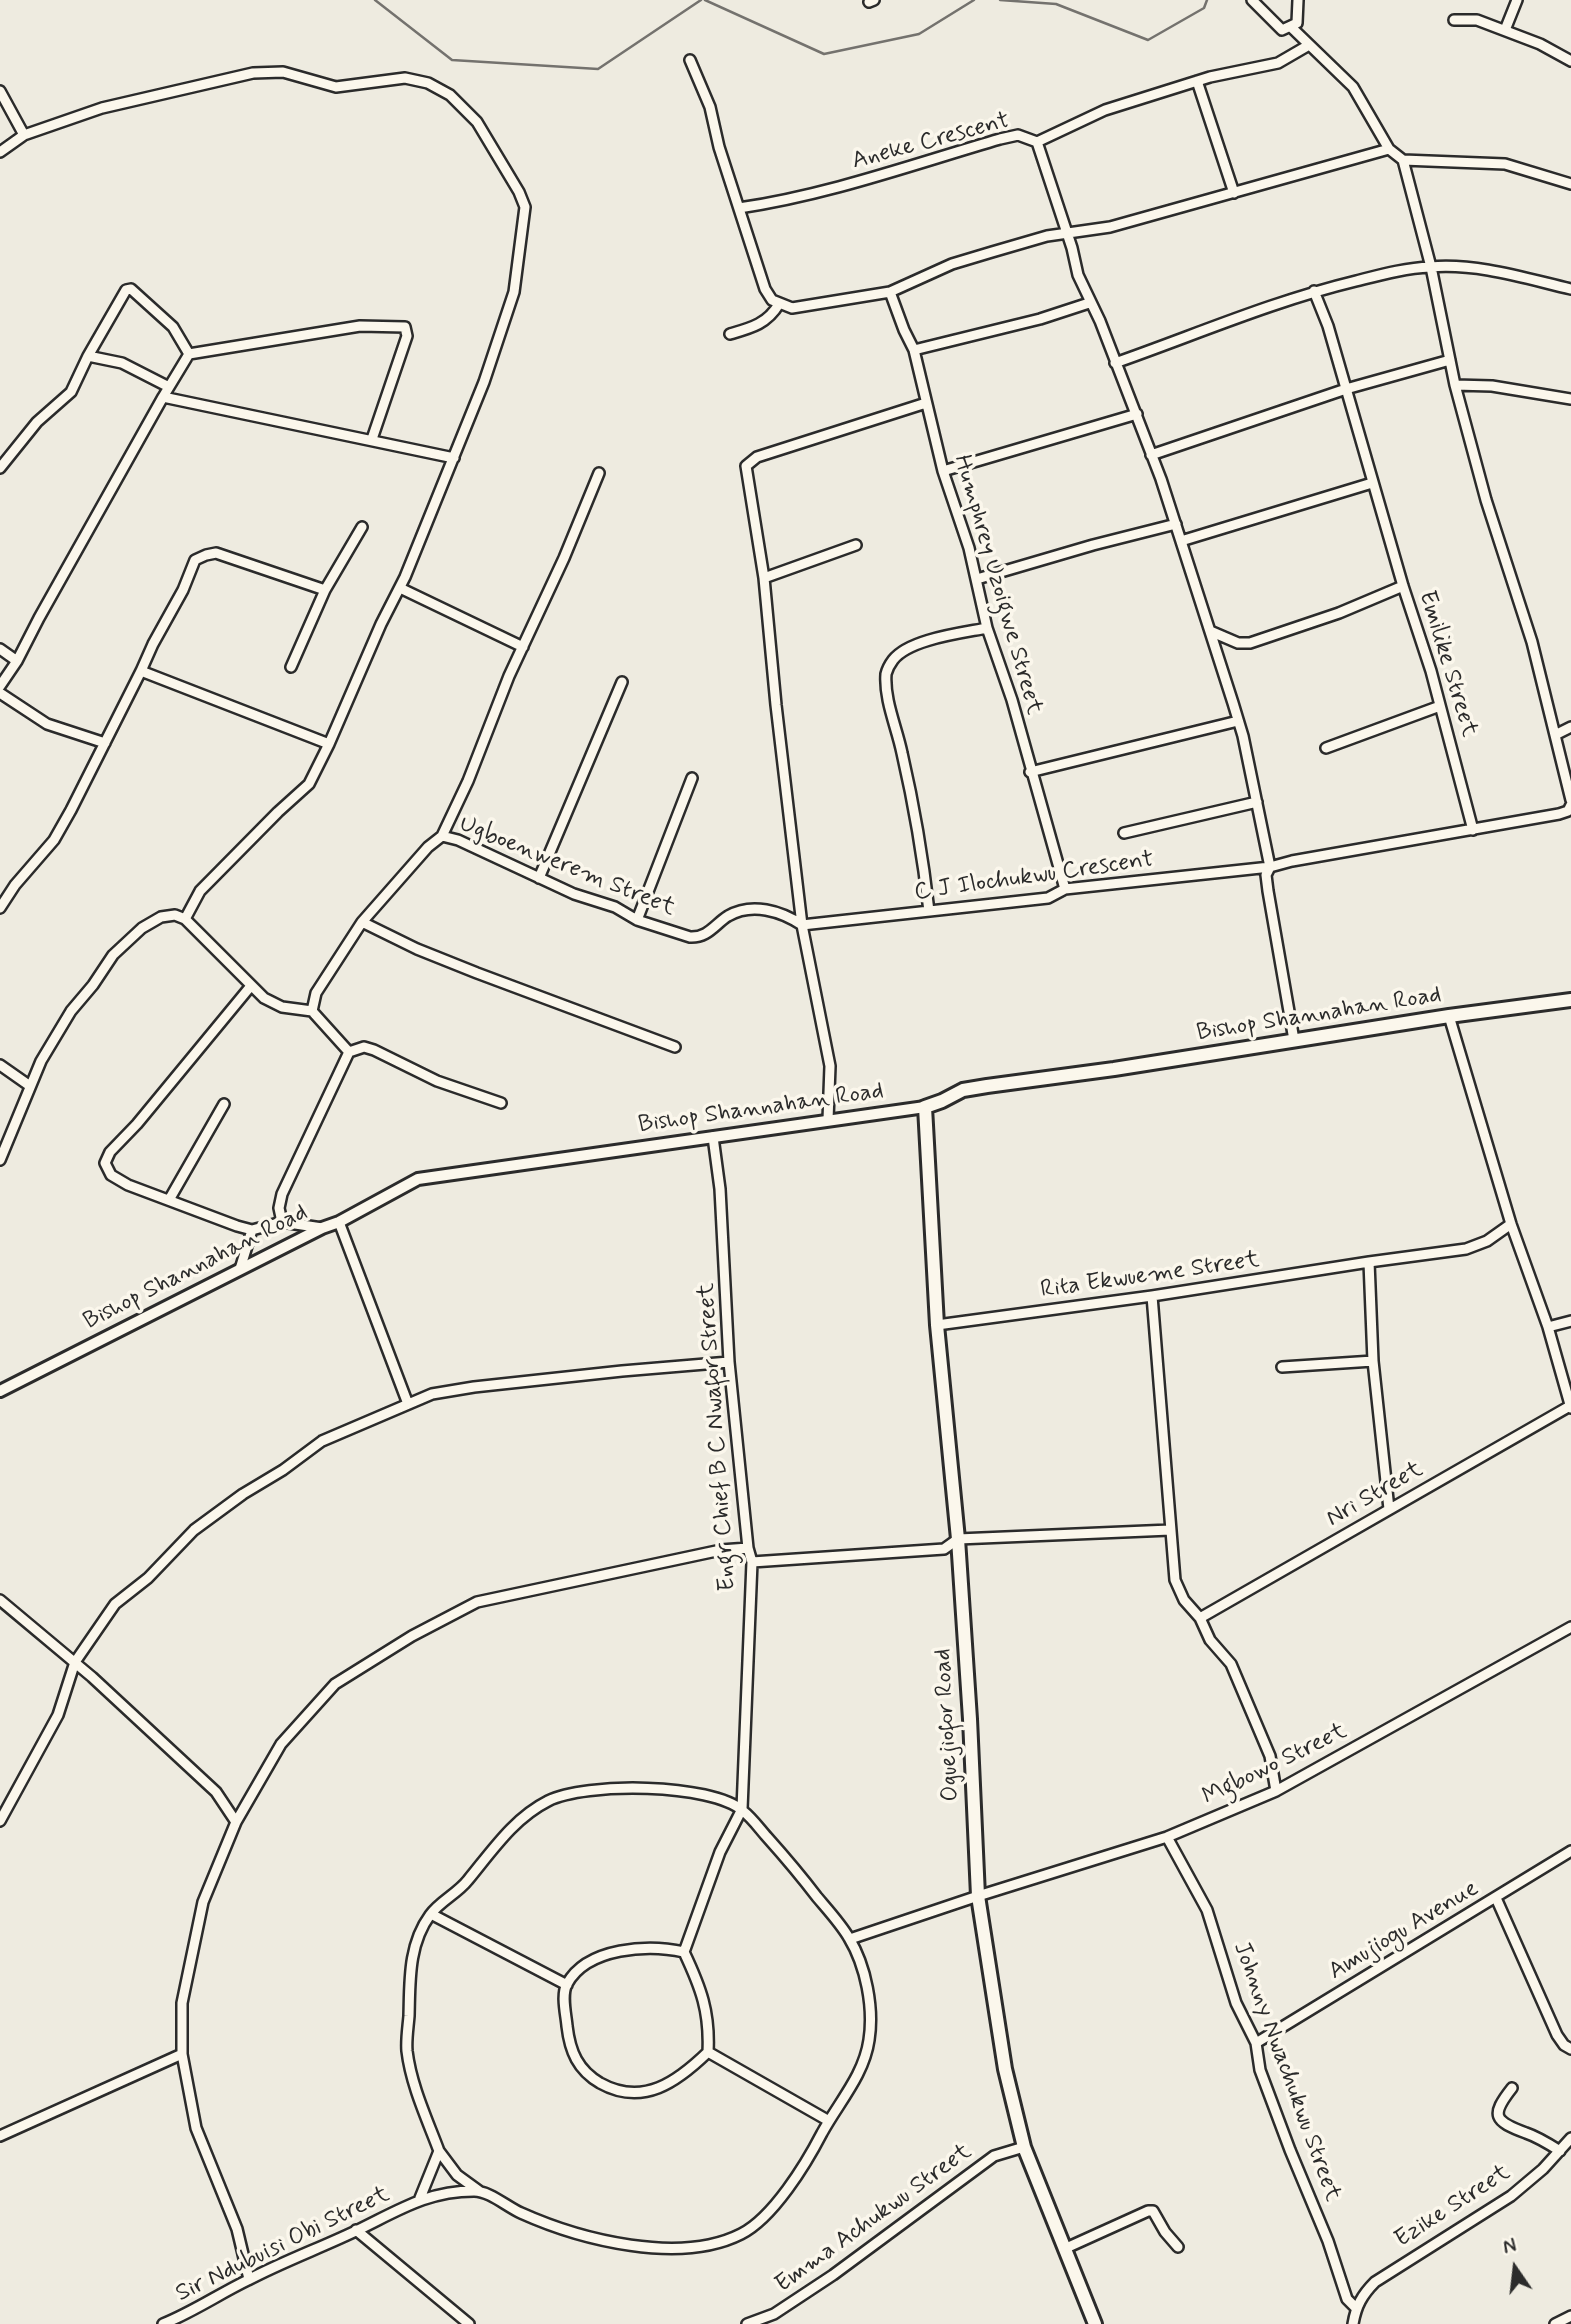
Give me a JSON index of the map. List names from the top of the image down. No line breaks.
{"streets":{"main road":["Bishop Shannahan Road","Oguejiofor Road"],"street":["Aneke Crescent","Humphrey Uzoigwe Street","Emilike Street","Ugboenwerem Street","C J Ilochukwu Crescent","Rita Ekwueme Street","Engr Chief B C Nwafor Street","Nri Street","Mgbowo Street","Amujiogu Avenue","Johnny Nwachukwu Street","Ezike Street","Emma Achukwu Street","Sir Ndubuisi Obi Street"]},"crossings":[["Aneke Crescent","Emilike Street"],["Aneke Crescent","C J Ilochukwu Crescent"],["Aneke Crescent","Bishop Shannahan Road"],["Humphrey Uzoigwe Street","C J Ilochukwu Crescent"],["Emilike Street","C J Ilochukwu Crescent"],["Ugboenwerem Street","C J Ilochukwu Crescent"],["Bishop Shannahan Road","Engr Chief B C Nwafor Street"],["Bishop Shannahan Road","Oguejiofor Road"],["Rita Ekwueme Street","Oguejiofor Road"],["Oguejiofor Road","Mgbowo Street"],["Oguejiofor Road","Emma Achukwu Street"],["Mgbowo Street","Johnny Nwachukwu Street"],["Amujiogu Avenue","Johnny Nwachukwu Street"],["Johnny Nwachukwu Street","Ezike Street"]],"north":"top"}
